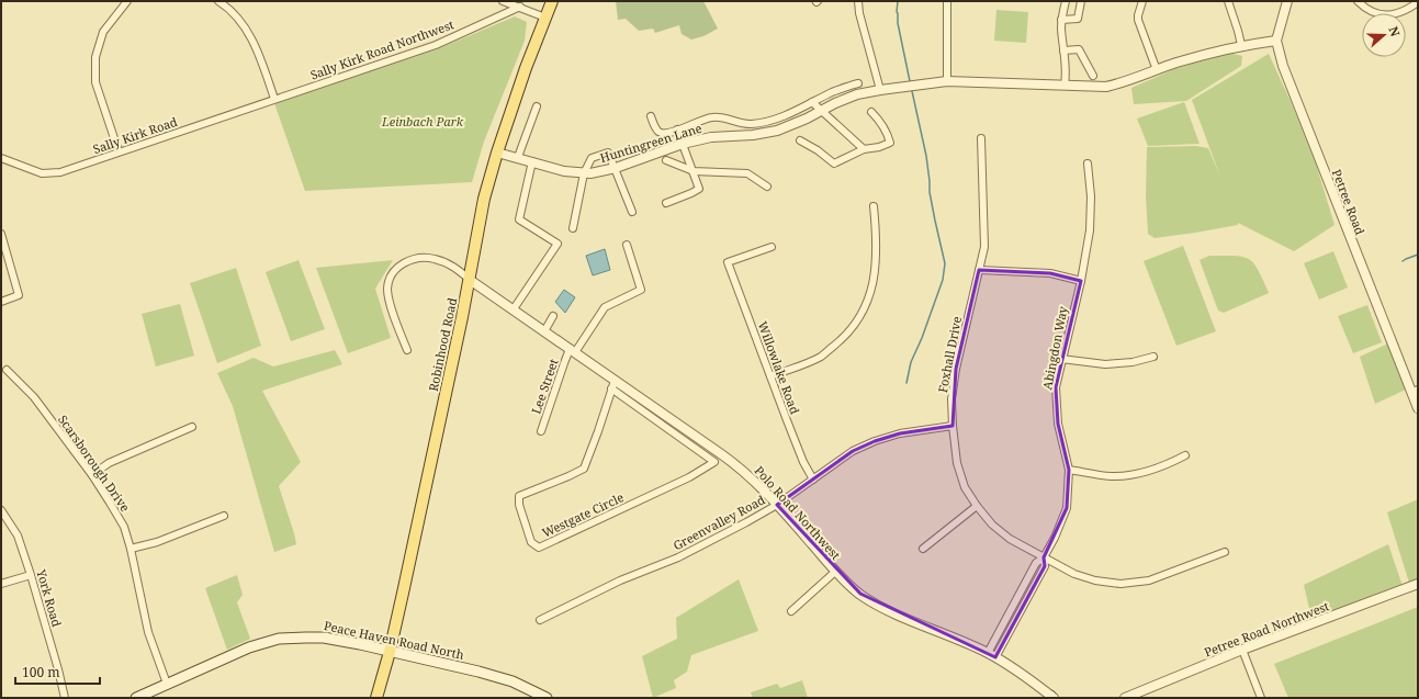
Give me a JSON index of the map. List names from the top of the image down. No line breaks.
{"streets":{"main road":["Robinhood Road","Peace Haven Road North"],"street":["Sally Kirk Road Northwest","Sally Kirk Road","Huntingreen Lane","Petree Road","Abingdon Way","Foxhall Drive","Willowlake Road","Lee Street","Scarsborough Drive","Polo Road Northwest","Westgate Circle","Greenvalley Road","York Road","Petree Road Northwest"]},"crossings":[["Sally Kirk Road Northwest","Sally Kirk Road"],["Huntingreen Lane","Petree Road"],["Huntingreen Lane","Robinhood Road"],["Robinhood Road","Polo Road Northwest"],["Robinhood Road","Peace Haven Road North"],["Abingdon Way","Foxhall Drive"],["Abingdon Way","Polo Road Northwest"],["Foxhall Drive","Greenvalley Road"],["Willowlake Road","Greenvalley Road"],["Lee Street","Polo Road Northwest"],["Scarsborough Drive","Peace Haven Road North"],["Polo Road Northwest","Westgate Circle"],["Polo Road Northwest","Greenvalley Road"]],"parks":["Leinbach Park"],"scale_bar":"100 m","north":"right"}
